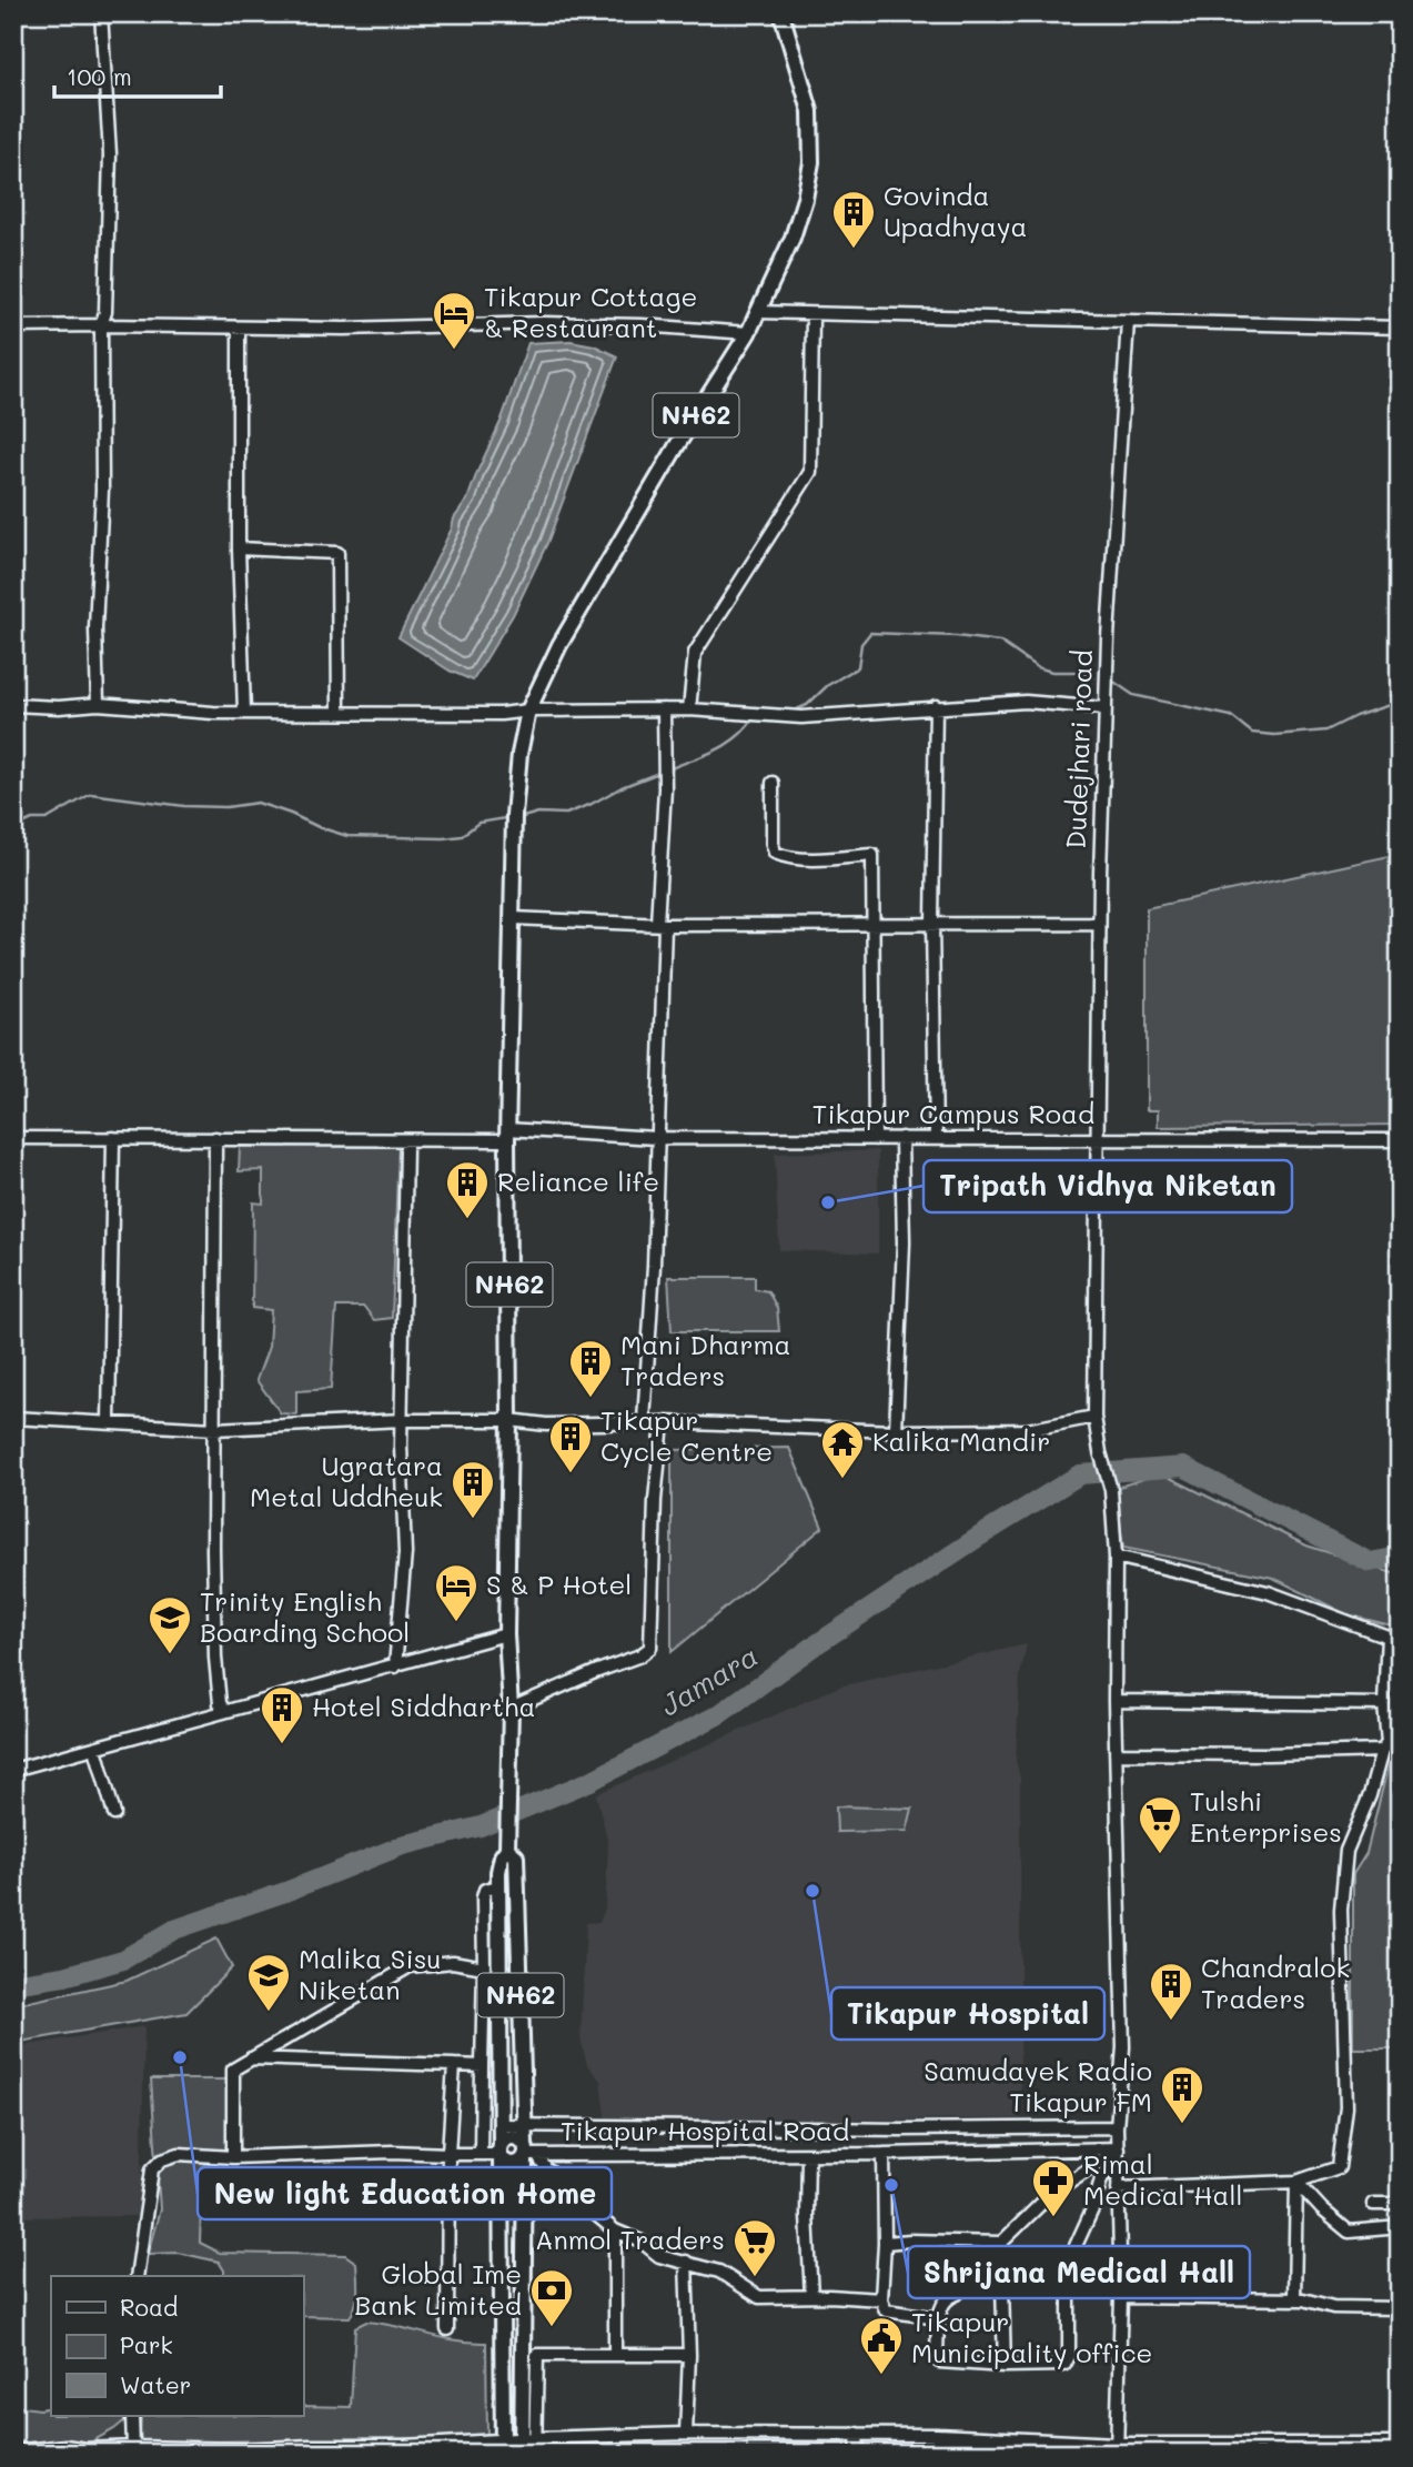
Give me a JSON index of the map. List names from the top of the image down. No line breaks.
{"streets":{"main road":["NH62"],"street":["Dudejhari road","Tikapur Campus Road","Tikapur Hospital Road"]},"crossings":[["NH62","Tikapur Campus Road"],["NH62","Tikapur Hospital Road"],["Dudejhari road","Tikapur Campus Road"],["Dudejhari road","Tikapur Hospital Road"]],"water":["Jamara"],"places":{"building":["Govinda Upadhyaya","Reliance life","Mani Dharma Traders","Tikapur Cycle Centre","Ugratara Metal Uddheuk","Hotel Siddhartha","Chandralok Traders","Samudayek Radio Tikapur FM"],"hotel":["Tikapur Cottage & Restaurant","S & P Hotel"],"other":["Tripath Vidhya Niketan","Tikapur Hospital","New light Education Home","Shrijana Medical Hall"],"temple":["Kalika Mandir"],"school or university":["Trinity English Boarding School","Malika Sisu Niketan"],"supermarket":["Tulshi Enterprises","Anmol Traders"],"pharmacy":["Rimal Medical Hall"],"bank":["Global Ime Bank Limited"],"public building":["Tikapur Municipality office"]},"legend":["Road","Park","Water"],"scale_bar":"100 m"}
